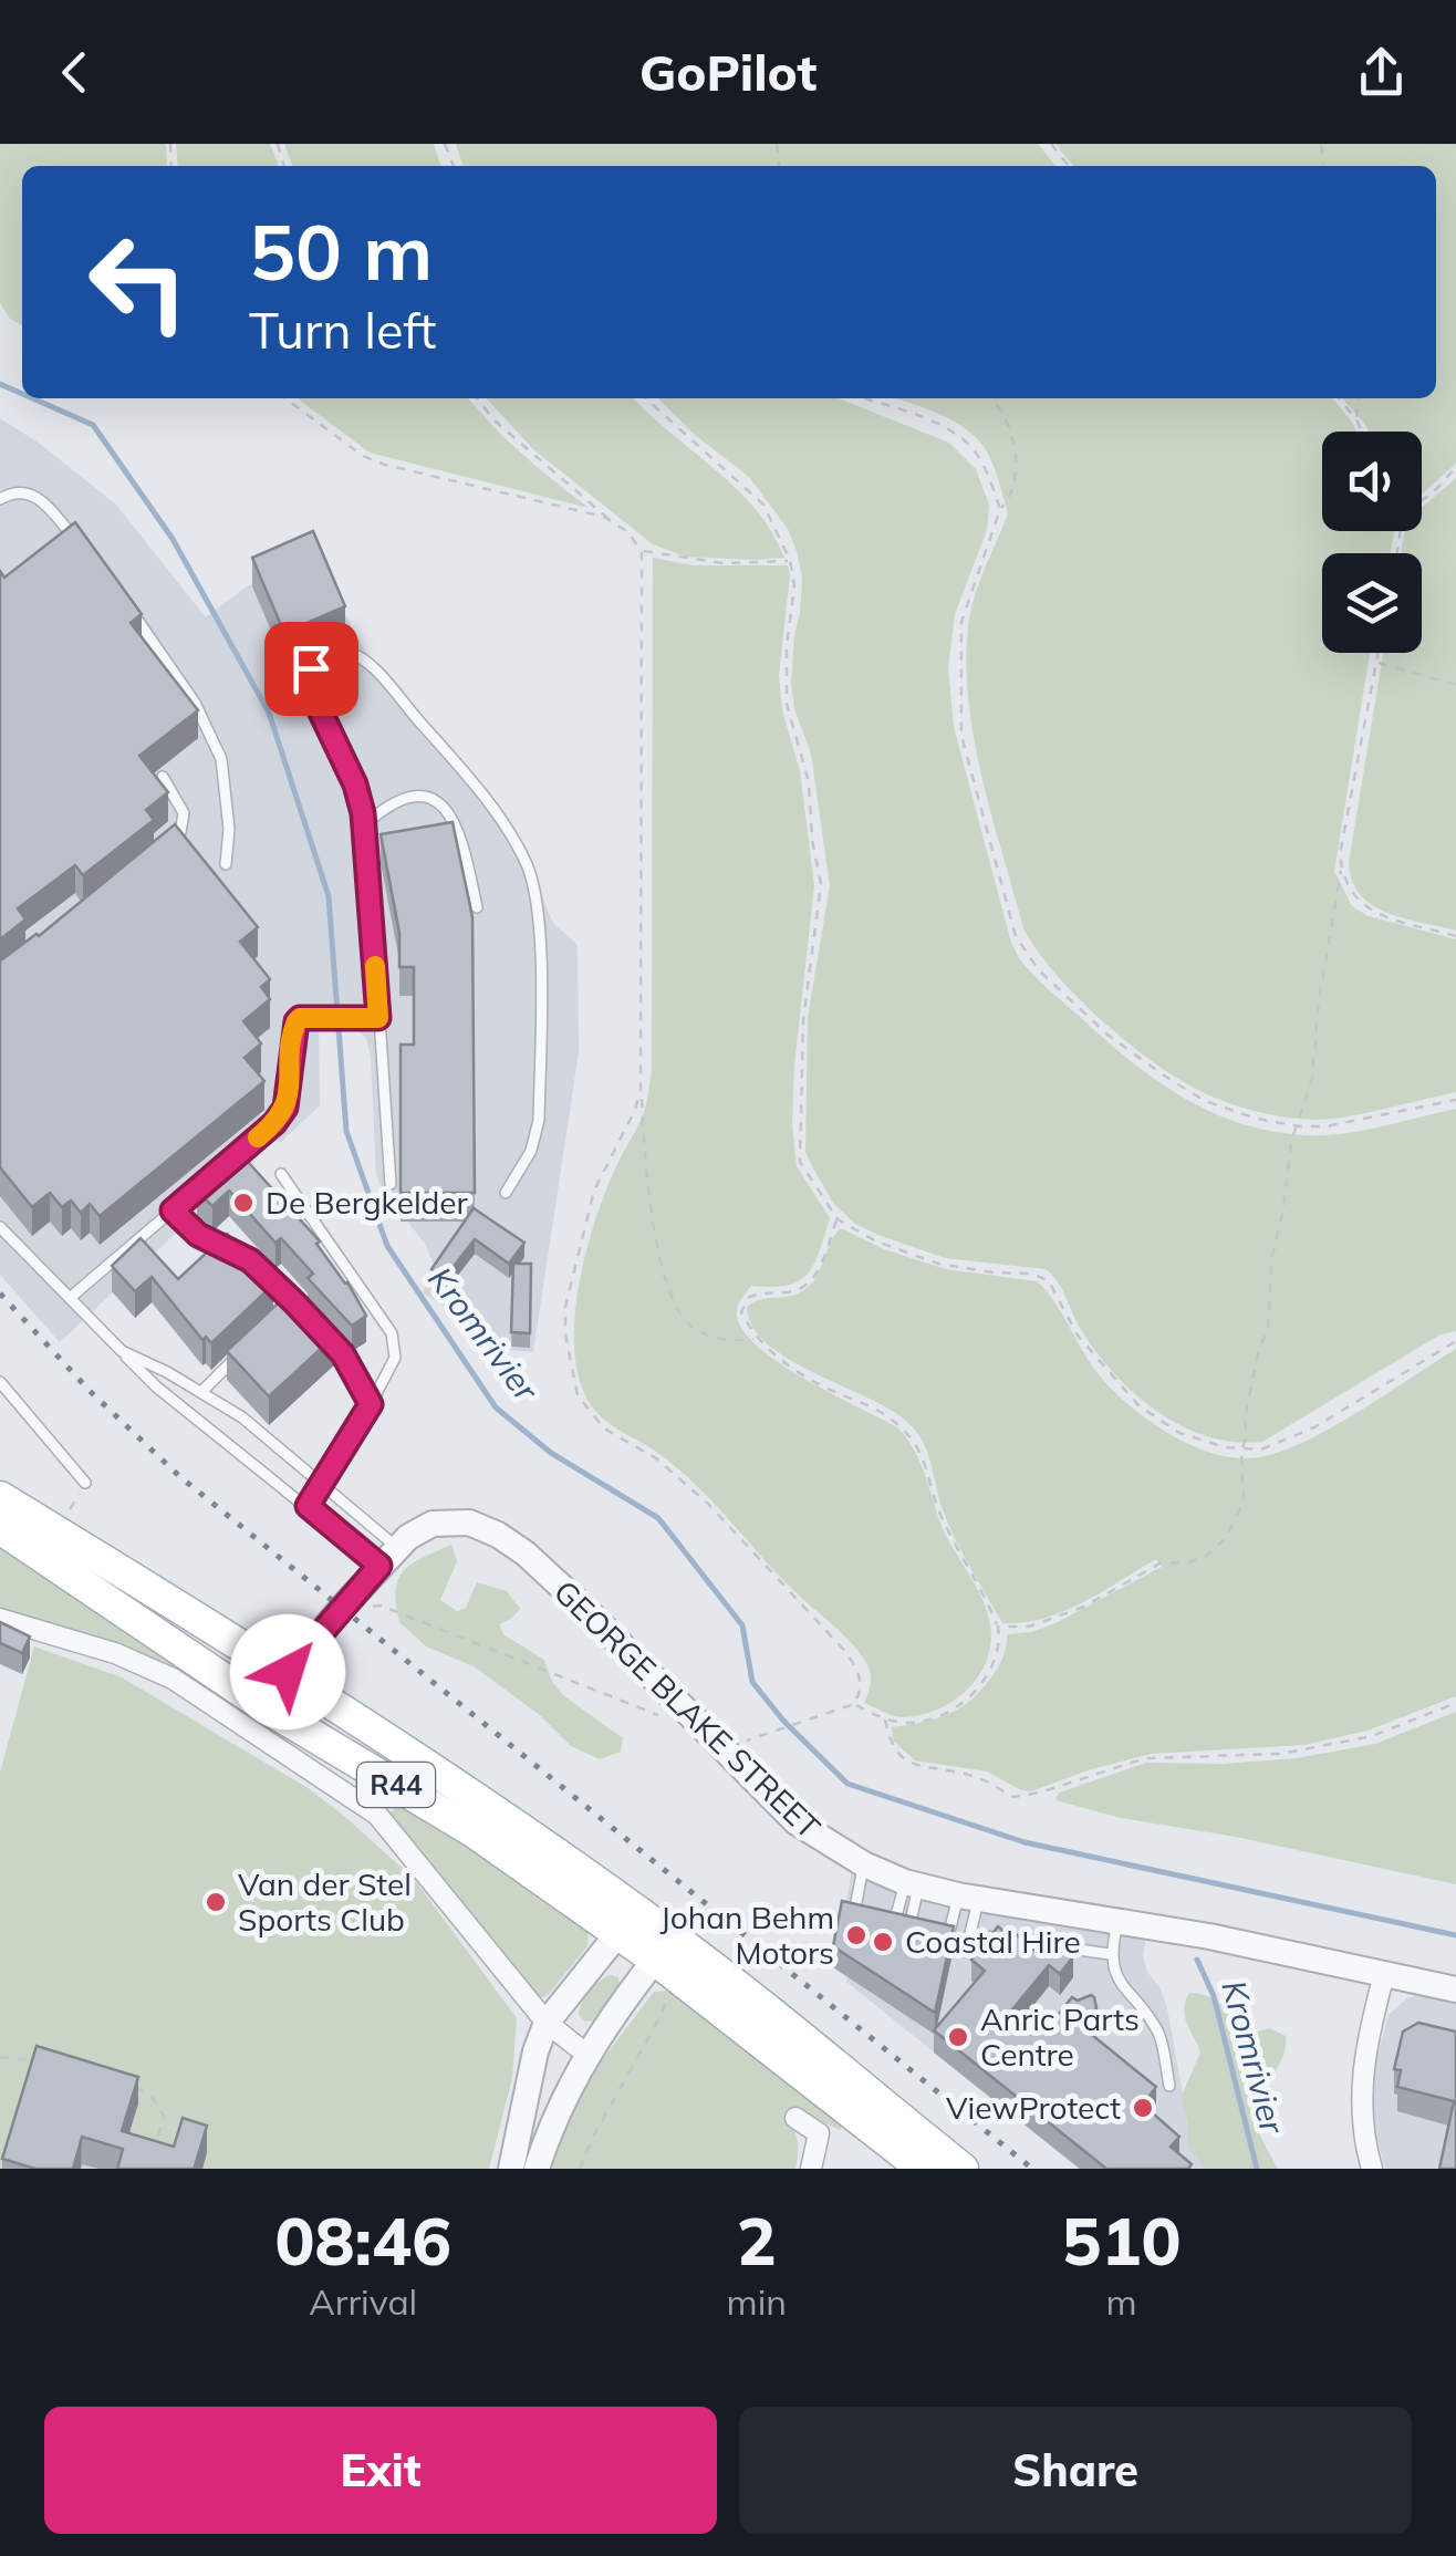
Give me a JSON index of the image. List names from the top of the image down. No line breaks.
{"streets":{"main road":["R44"],"street":["GEORGE BLAKE STREET"]},"crossings":[["GEORGE BLAKE STREET","R44"]],"water":["Kromrivier"],"places":["De Bergkelder","Van der Stel Sports Club","Johan Behm Motors","Coastal Hire","Anric Parts Centre","ViewProtect"],"page":{"header":"GoPilot","turn":["50 m","Turn left"],"eta":["08:46","Arrival","2","min","510","m"],"buttons":["Exit","Share"]}}
